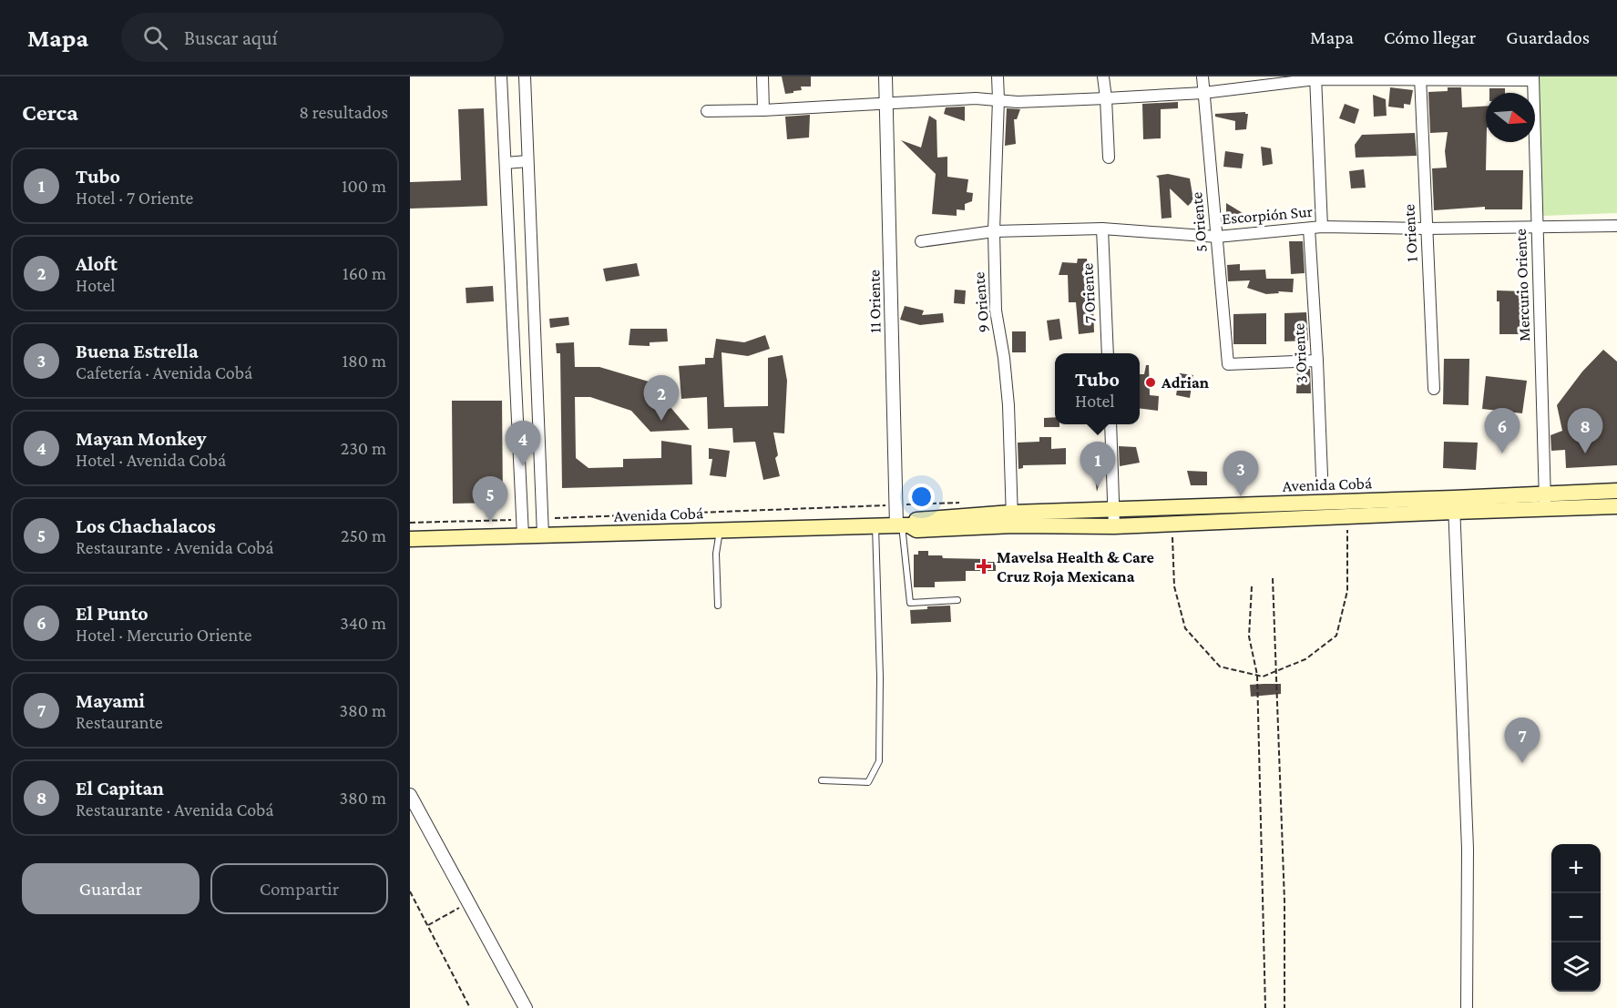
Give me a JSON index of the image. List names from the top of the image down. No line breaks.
{"streets":{"main road":["Avenida Cobá"],"street":["Escorpión Sur","5 Oriente","1 Oriente","Mercurio Oriente","7 Oriente","11 Oriente","9 Oriente","3 Oriente"]},"crossings":[["Escorpión Sur","5 Oriente"],["Escorpión Sur","1 Oriente"],["Escorpión Sur","Mercurio Oriente"],["Escorpión Sur","7 Oriente"],["Escorpión Sur","9 Oriente"],["Escorpión Sur","3 Oriente"],["5 Oriente","3 Oriente"],["Mercurio Oriente","Avenida Cobá"],["11 Oriente","Avenida Cobá"],["9 Oriente","Avenida Cobá"]],"places":{"other":["Adrian"],"health":["Mavelsa Health & Care Cruz Roja Mexicana"]},"north":"right","page":{"header":"Mapa","search":"Buscar aquí","nav":["Mapa","Cómo llegar","Guardados"],"heading":["Cerca","8 resultados"],"list":[{"mark":"1","name":"Tubo","note":"Hotel · 7 Oriente","value":"100 m"},{"mark":"2","name":"Aloft","note":"Hotel","value":"160 m"},{"mark":"3","name":"Buena Estrella","note":"Cafetería · Avenida Cobá","value":"180 m"},{"mark":"4","name":"Mayan Monkey","note":"Hotel · Avenida Cobá","value":"230 m"},{"mark":"5","name":"Los Chachalacos","note":"Restaurante · Avenida Cobá","value":"250 m"},{"mark":"6","name":"El Punto","note":"Hotel · Mercurio Oriente","value":"340 m"},{"mark":"7","name":"Mayami","note":"Restaurante","value":"380 m"},{"mark":"8","name":"El Capitan","note":"Restaurante · Avenida Cobá","value":"380 m"}],"popup":["Tubo","Hotel"],"pins":["2","6","8","4","1","3","5","7"],"map_buttons":["+","−"],"buttons":["Guardar","Compartir"]}}
